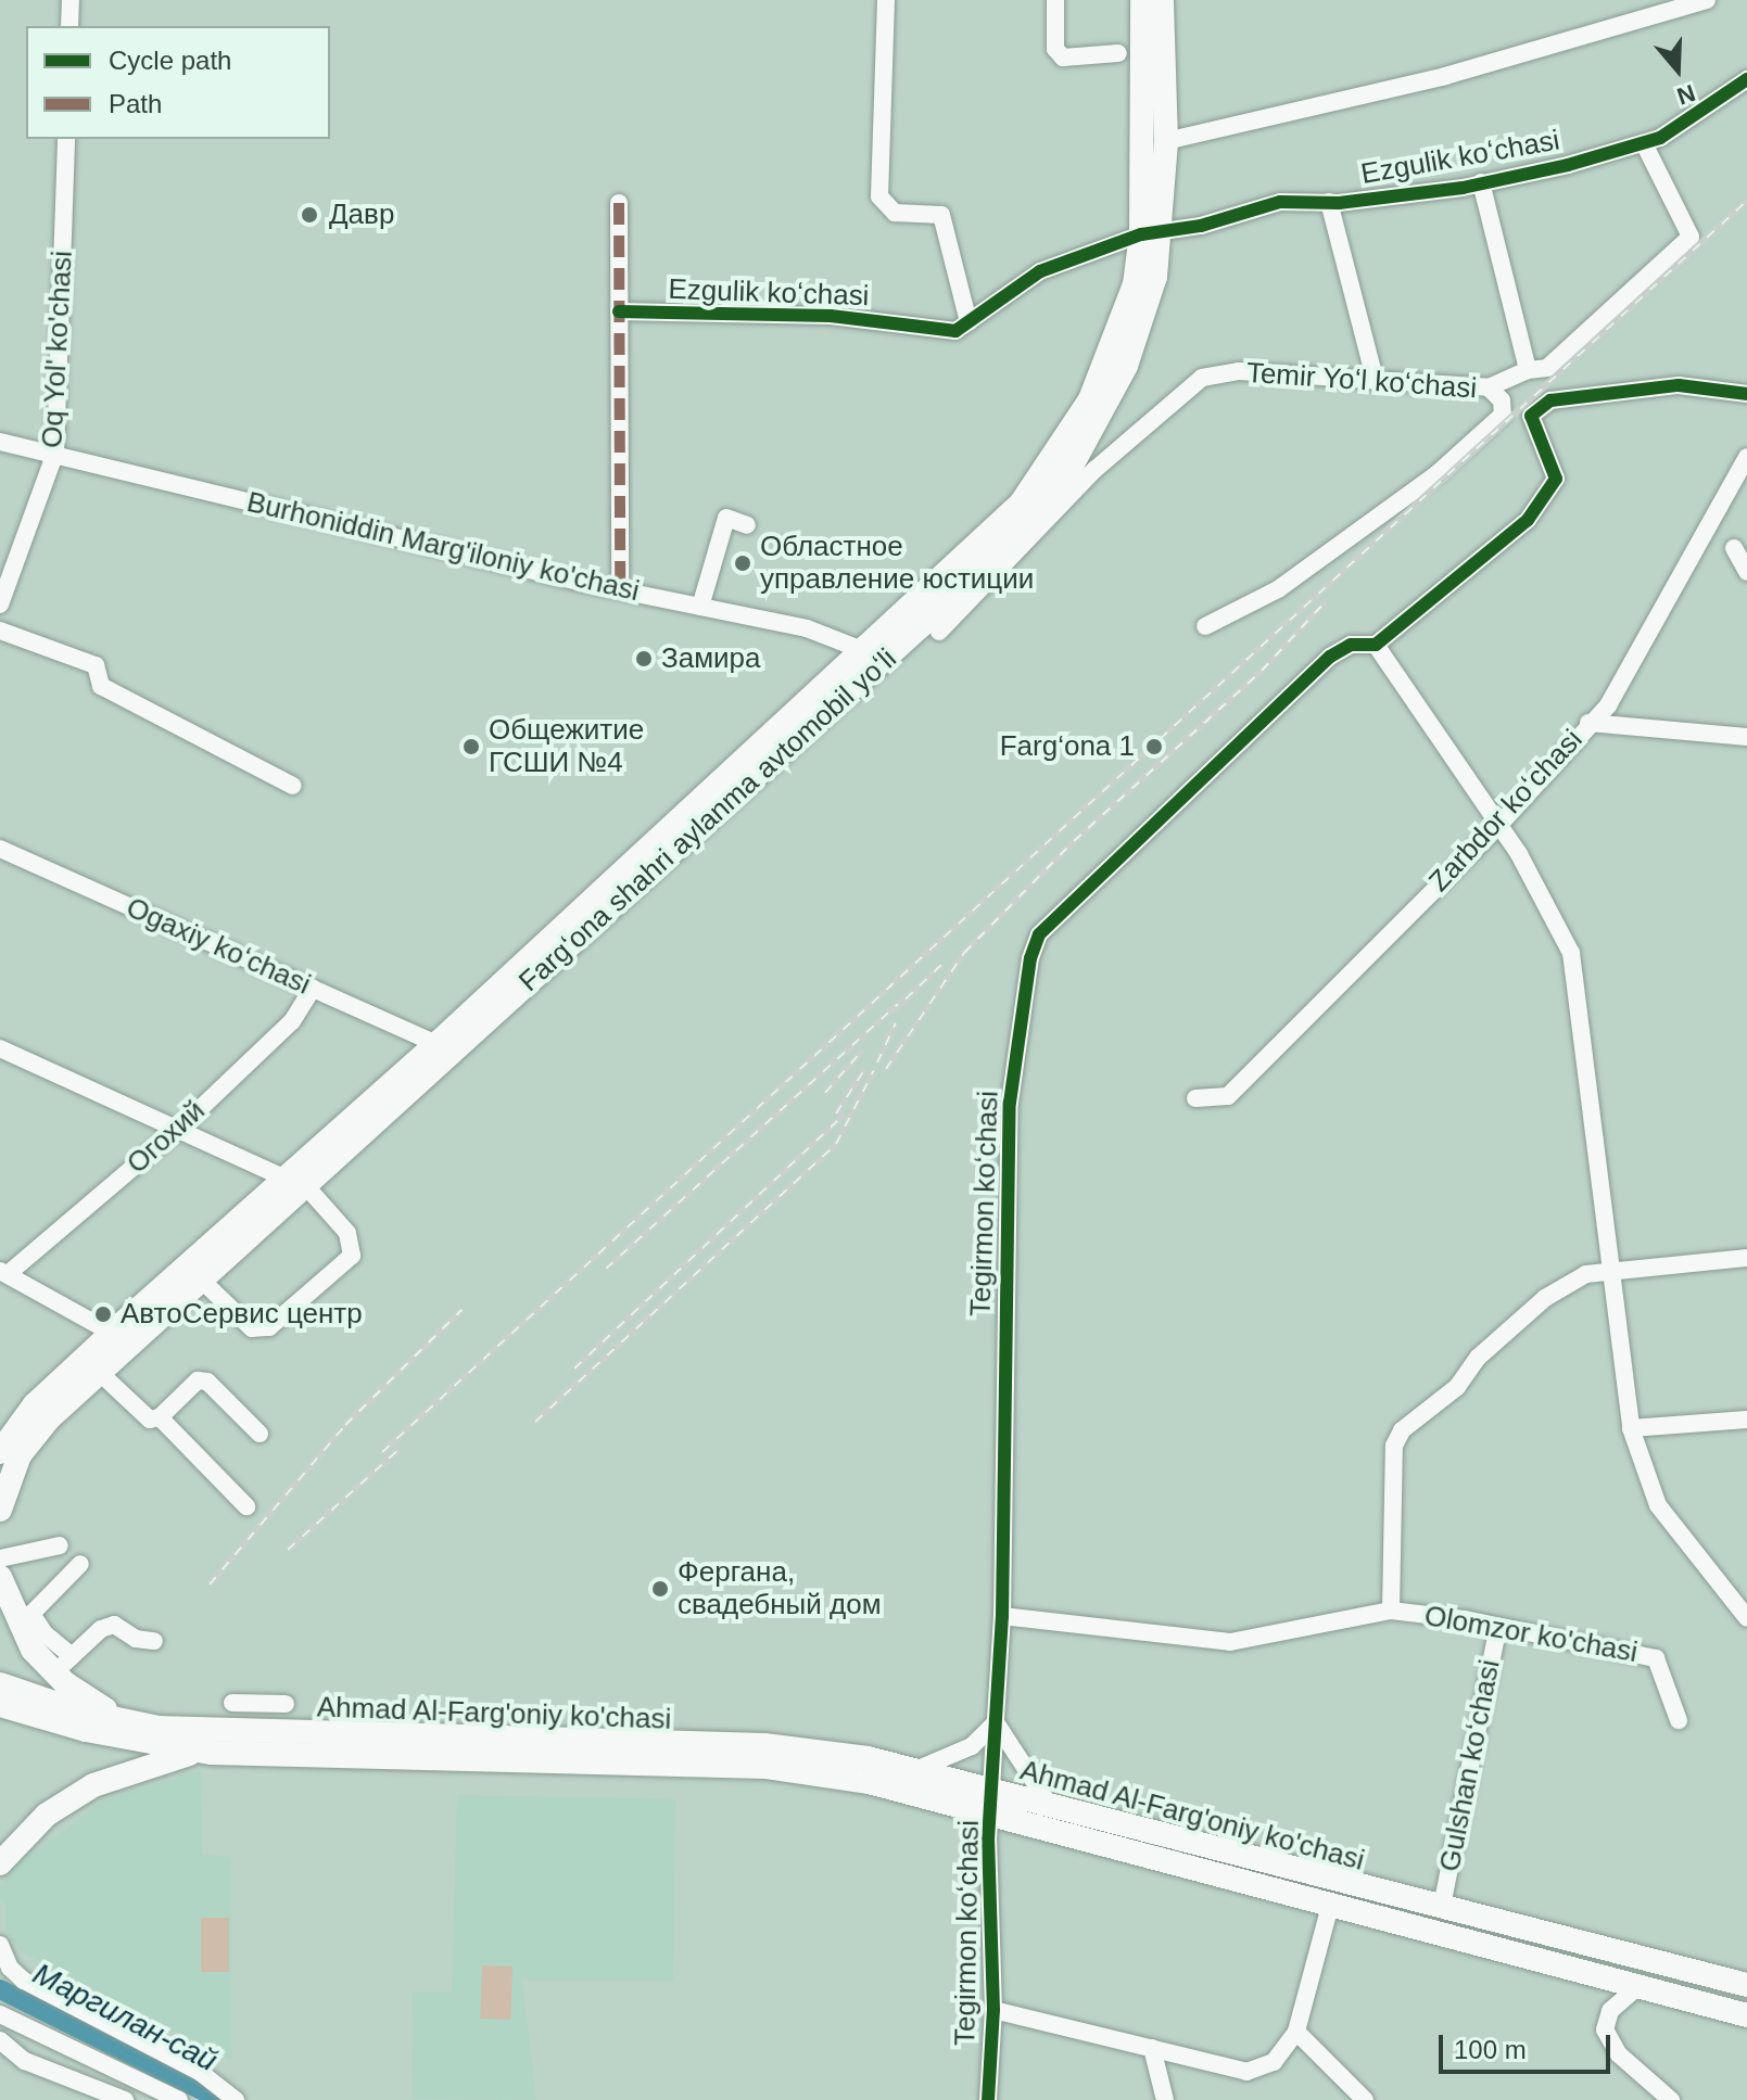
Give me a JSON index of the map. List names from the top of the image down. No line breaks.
{"streets":{"highway":["Fargʻona shahri aylanma avtomobil yoʻli","Ahmad Al-Farg'oniy ko'chasi"],"street":["Ezgulik koʻchasi","Oq Yol' ko'chasi","Temir Yoʻl koʻchasi","Burhoniddin Marg'iloniy ko'chasi","Zarbdor koʻchasi","Ogaxiy koʻchasi","Огохий","Tegirmon koʻchasi","Olomzor ko'chasi","Gulshan koʻchasi"]},"crossings":[["Ezgulik koʻchasi","Fargʻona shahri aylanma avtomobil yoʻli"],["Oq Yol' ko'chasi","Burhoniddin Marg'iloniy ko'chasi"],["Burhoniddin Marg'iloniy ko'chasi","Fargʻona shahri aylanma avtomobil yoʻli"],["Fargʻona shahri aylanma avtomobil yoʻli","Ogaxiy koʻchasi"],["Ogaxiy koʻchasi","Огохий"],["Tegirmon koʻchasi","Olomzor ko'chasi"],["Tegirmon koʻchasi","Ahmad Al-Farg'oniy ko'chasi"],["Olomzor ko'chasi","Gulshan koʻchasi"],["Ahmad Al-Farg'oniy ko'chasi","Gulshan koʻchasi"]],"water":["Маргилан-сай"],"places":["Давр","Областное управление юстиции","Замира","Общежитие ГСШИ №4","Farg‘ona 1","АвтоСервис центр","Фергана, свадебный дом"],"legend":["Cycle path","Path"],"scale_bar":"100 m","north":"bottom"}
